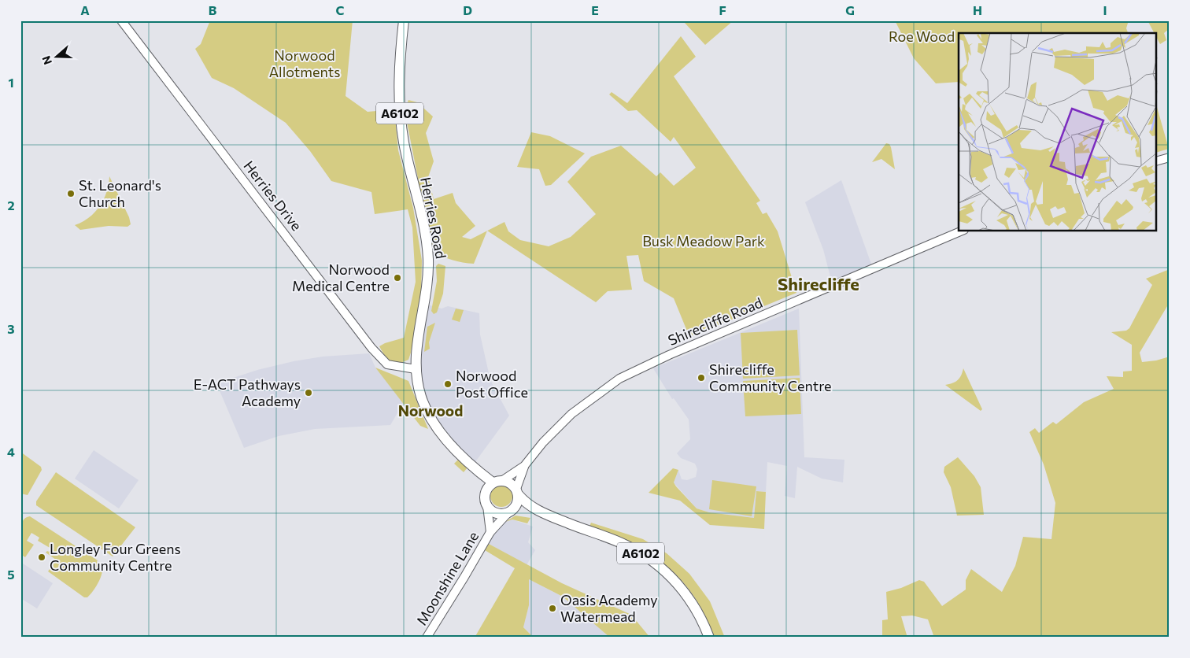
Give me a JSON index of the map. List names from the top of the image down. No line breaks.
{"streets":{"main road":["A6102","Herries Road"],"street":["Herries Drive","Shirecliffe Road","Moonshine Lane"]},"crossings":[["A6102","Herries Road"],["A6102","Shirecliffe Road"],["A6102","Moonshine Lane"],["Herries Drive","Herries Road"],["Shirecliffe Road","Moonshine Lane"]],"districts":["Shirecliffe","Norwood"],"parks":["Roe Wood","Norwood Allotments","Busk Meadow Park"],"places":["St. Leonard's Church","Norwood Medical Centre","Shirecliffe Community Centre","Norwood Post Office","E-ACT Pathways Academy","Longley Four Greens Community Centre","Oasis Academy Watermead"],"north":"left","grid":{"columns":["A","B","C","D","E","F","G","H","I"],"rows":["1","2","3","4","5"]}}
